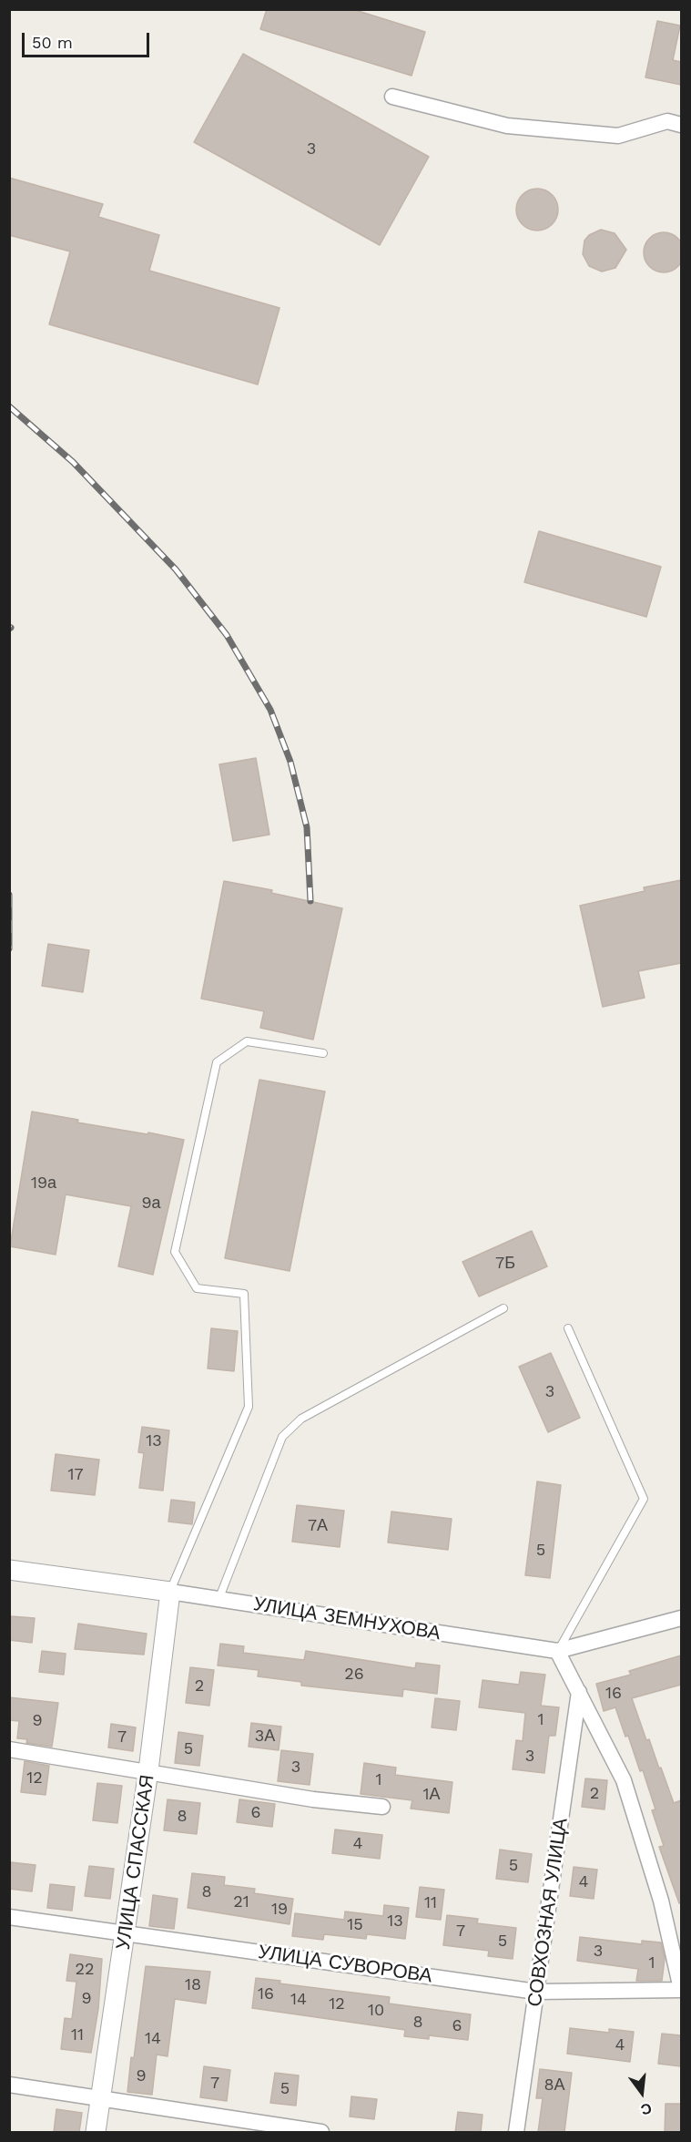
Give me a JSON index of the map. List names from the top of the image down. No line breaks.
{"streets":{"street":["УЛИЦА ЗЕМНУХОВА","УЛИЦА СПАССКАЯ","СОВХОЗНАЯ УЛИЦА","УЛИЦА СУВОРОВА"]},"crossings":[["УЛИЦА ЗЕМНУХОВА","УЛИЦА СПАССКАЯ"],["УЛИЦА СПАССКАЯ","УЛИЦА СУВОРОВА"],["СОВХОЗНАЯ УЛИЦА","УЛИЦА СУВОРОВА"]],"house_numbers":["3","19а","9а","7Б","3","13","17","7А","5","26","2","16","1","9","3А","7","5","3","3","12","1","2","1А","6","8","4","5","4","8","21","11","19","13","15","7","5","3","1","22","18","16","9","14","12","10","8","6","11","14","4","9","7","8А","5"],"scale_bar":"50 m","north":"bottom"}
